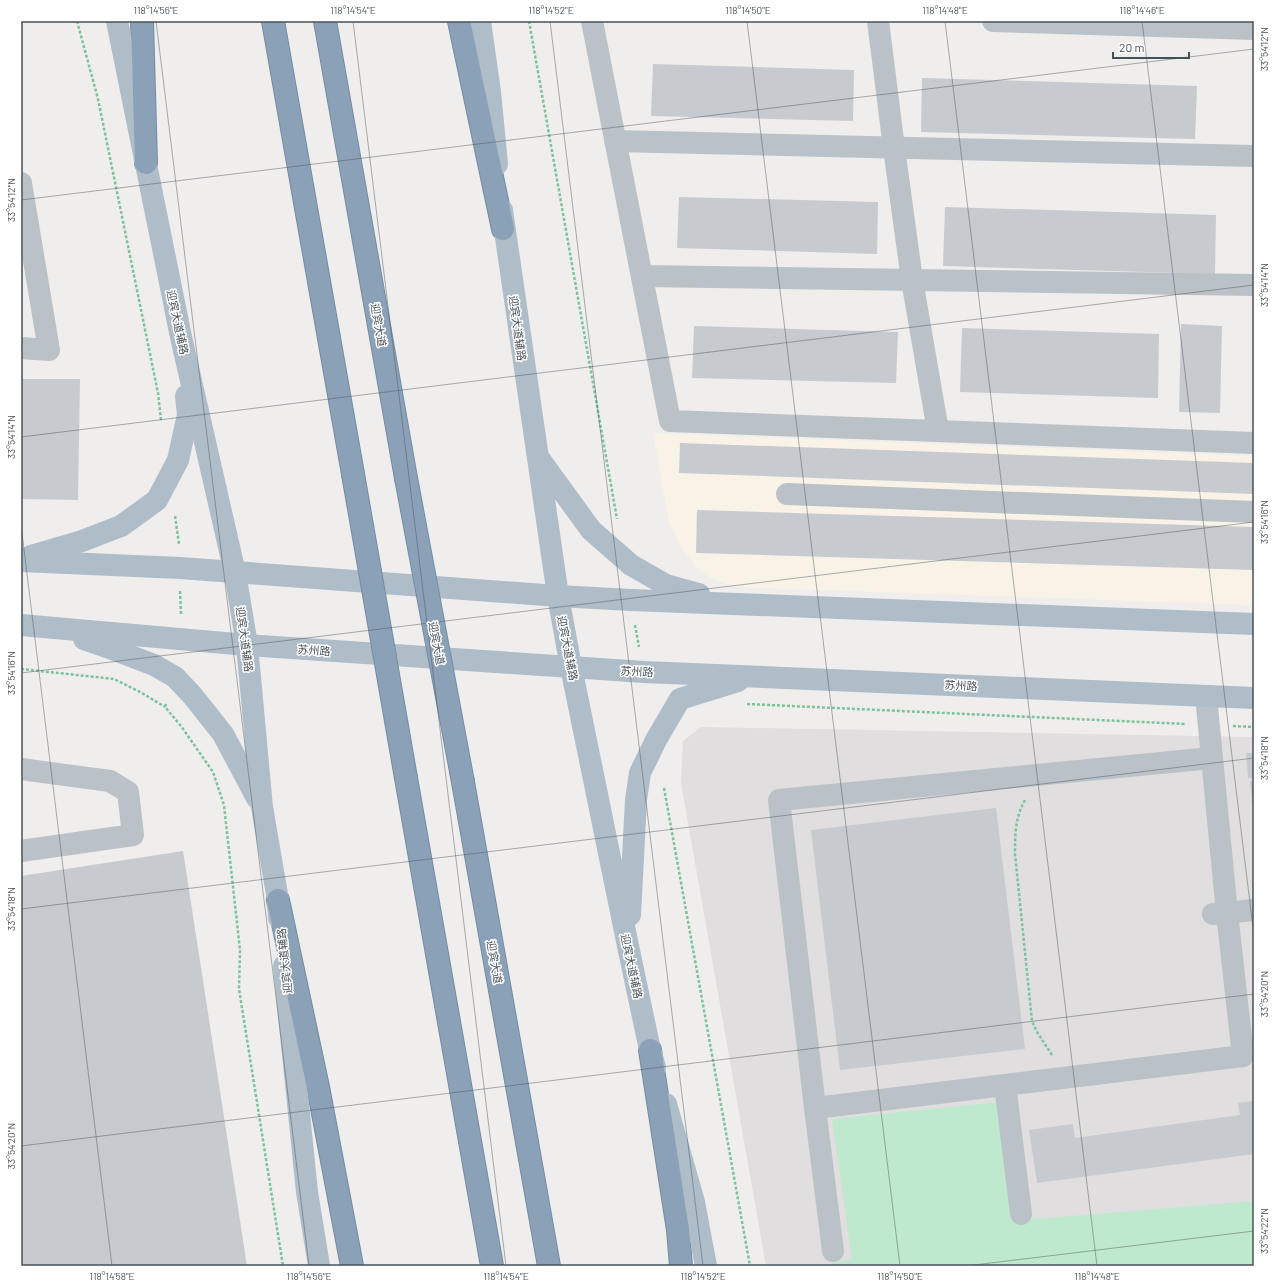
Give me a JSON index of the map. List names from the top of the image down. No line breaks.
{"streets":{"highway":["迎宾大道"],"main road":["迎宾大道辅路","苏州路"]},"crossings":[["迎宾大道辅路","苏州路"]],"scale_bar":"20 m","coordinates":["118°14'56\"E","118°14'54\"E","118°14'52\"E","118°14'50\"E","118°14'48\"E","118°14'46\"E","33°54'12\"N","33°54'14\"N","33°54'16\"N","33°54'18\"N","33°54'20\"N","33°54'22\"N","118°14'58\"E"]}
